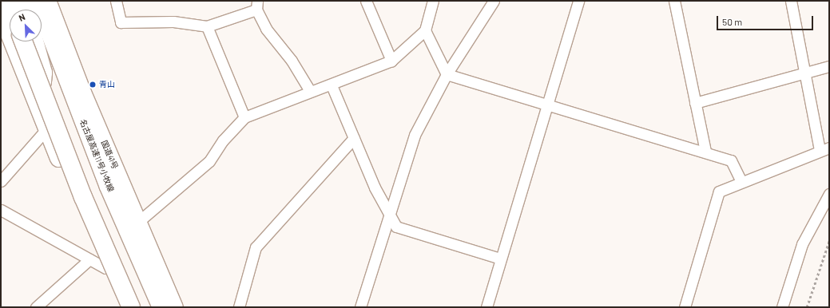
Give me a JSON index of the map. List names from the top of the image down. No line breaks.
{"streets":{"highway":["国道41号","名古屋高速11号小牧線"]},"places":["青山"],"scale_bar":"50 m","north":"top left"}
